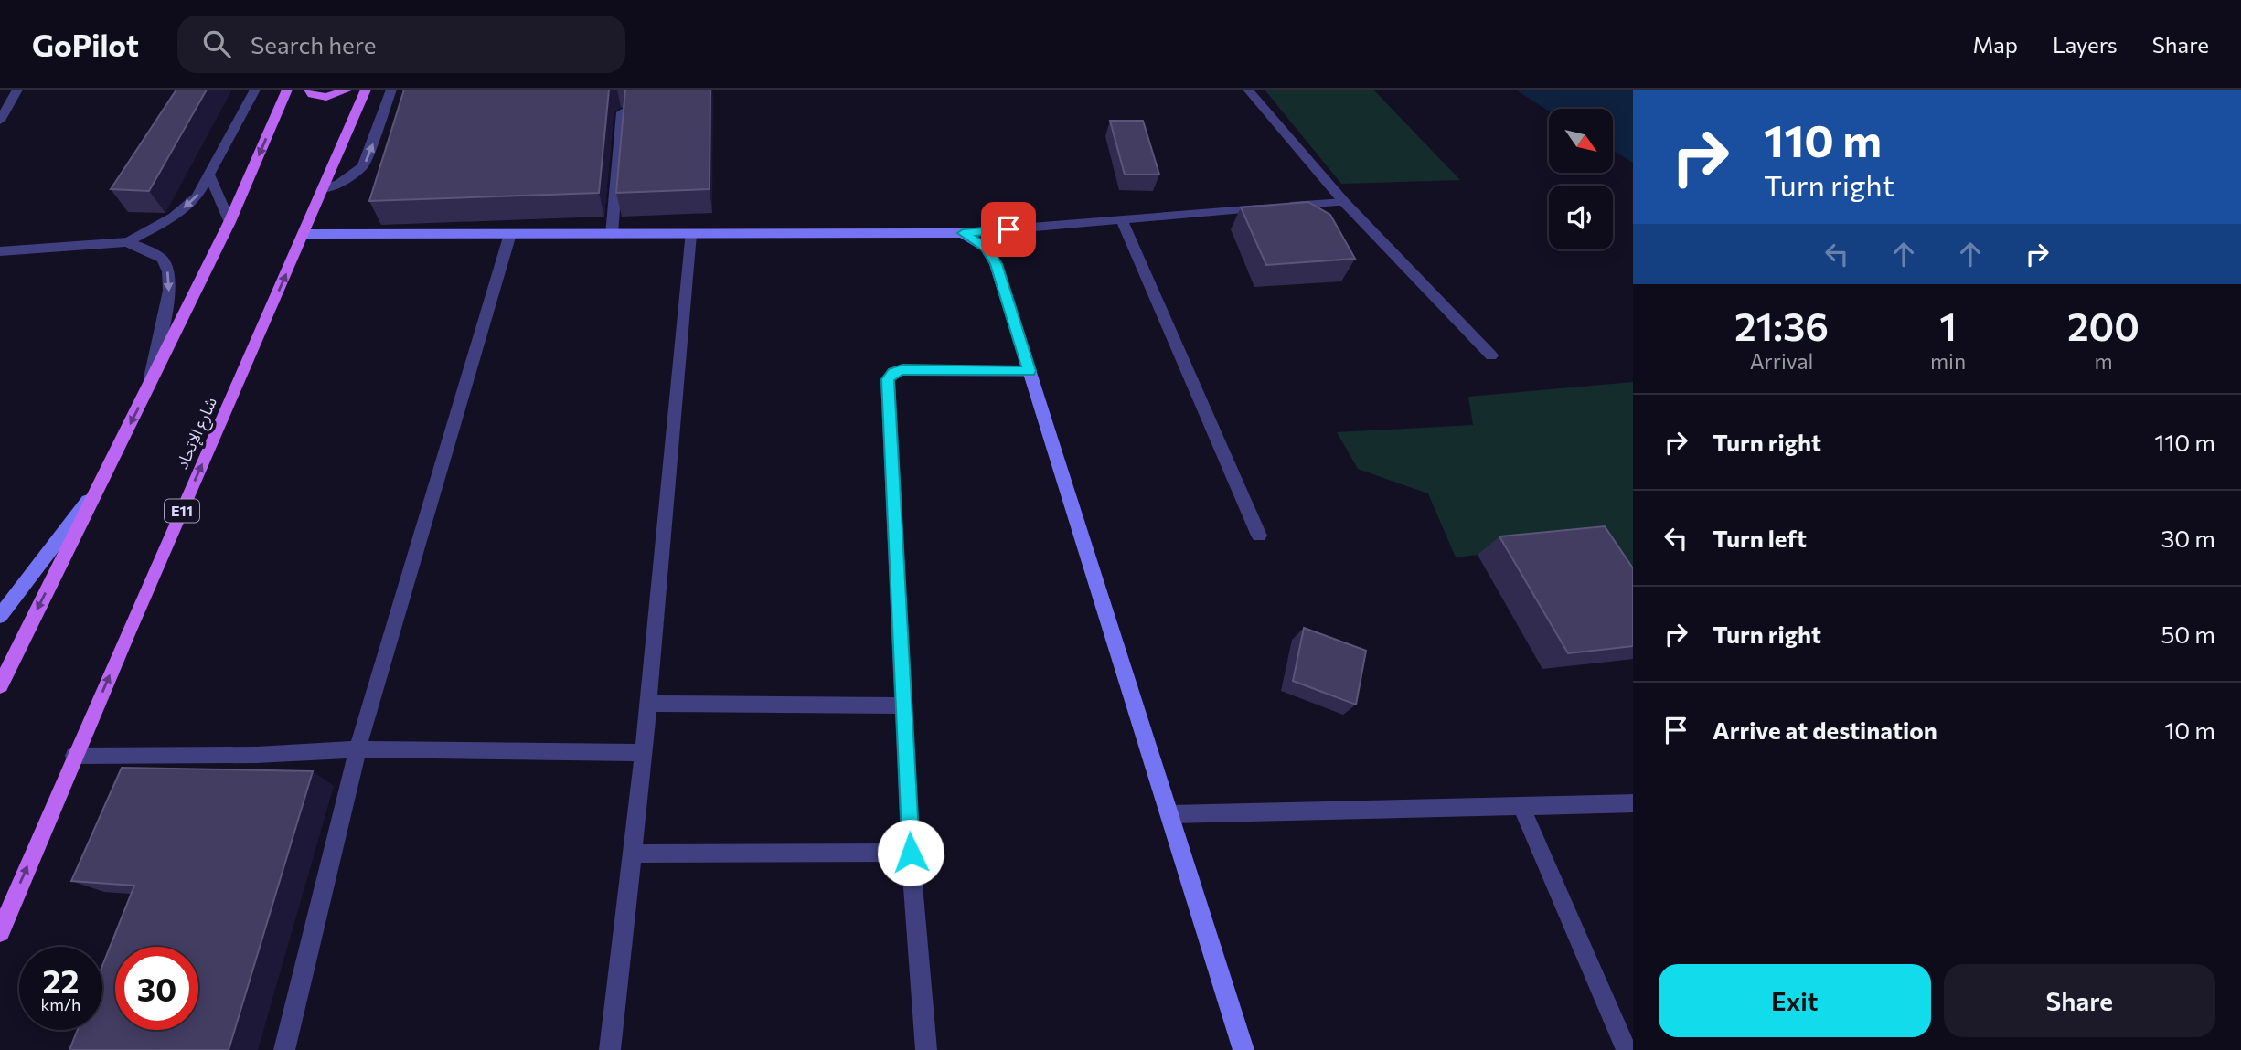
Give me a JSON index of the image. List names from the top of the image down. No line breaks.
{"streets":{"main road":["شارع الإتحاد","E11"]},"north":"bottom right","page":{"header":"GoPilot","search":"Search here","nav":["Map","Layers","Share"],"turn":["110 m","Turn right"],"eta":["21:36","Arrival","1","min","200","m"],"list":[{"name":"Turn right","value":"110 m"},{"name":"Turn left","value":"30 m"},{"name":"Turn right","value":"50 m"},{"name":"Arrive at destination","value":"10 m"}],"speed":"22 km/h","limit":"30","buttons":["Exit","Share"]}}
